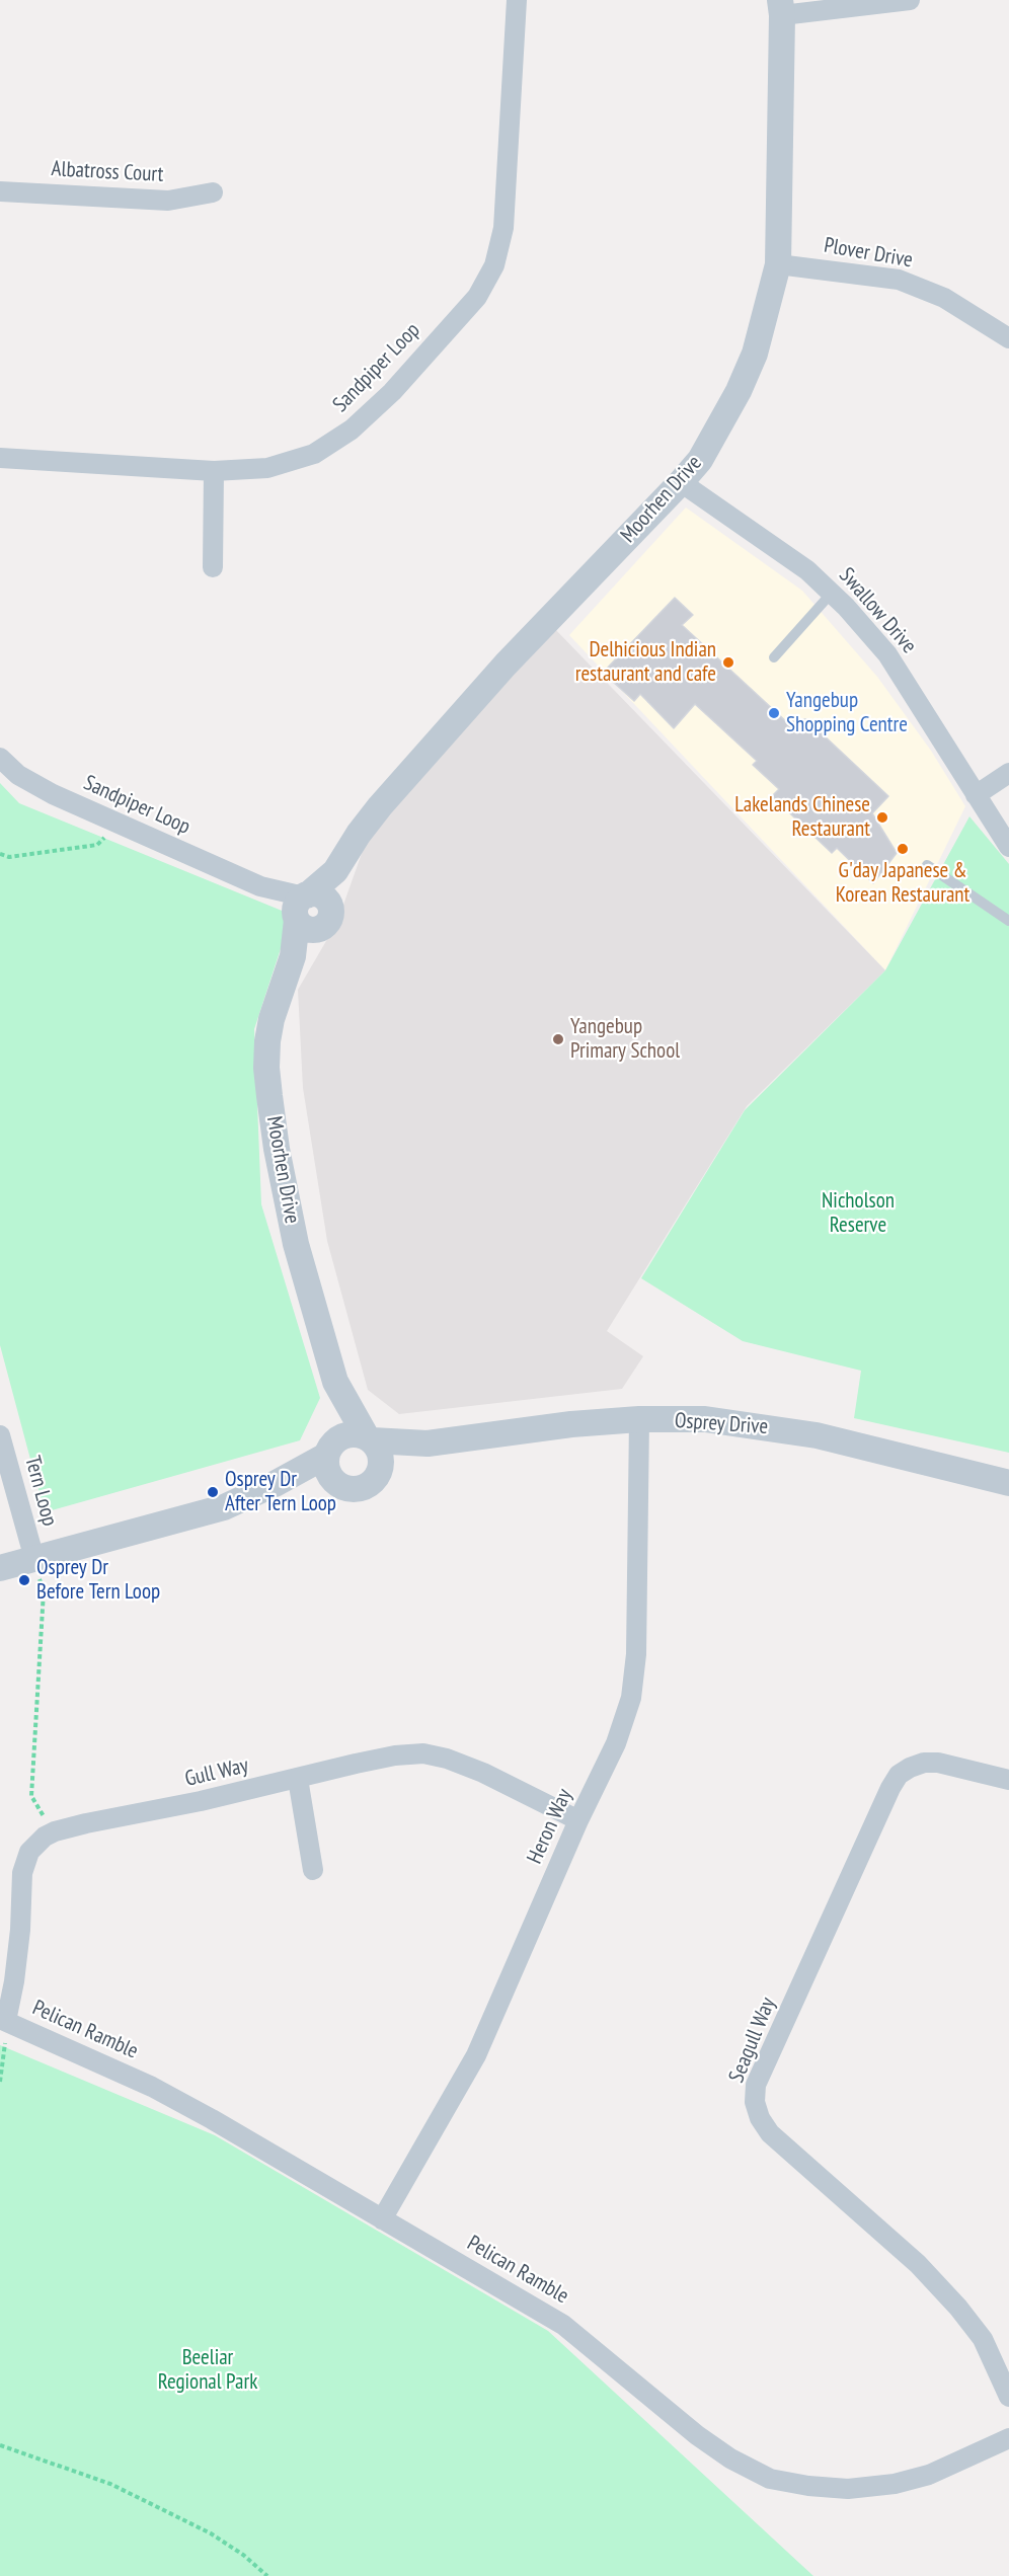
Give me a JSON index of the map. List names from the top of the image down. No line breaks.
{"streets":{"street":["Albatross Court","Plover Drive","Sandpiper Loop","Moorhen Drive","Swallow Drive","Osprey Drive","Tern Loop","Gull Way","Heron Way","Pelican Ramble","Seagull Way"]},"crossings":[["Plover Drive","Moorhen Drive"],["Sandpiper Loop","Moorhen Drive"],["Moorhen Drive","Swallow Drive"],["Moorhen Drive","Osprey Drive"],["Osprey Drive","Heron Way"],["Gull Way","Heron Way"],["Gull Way","Pelican Ramble"],["Heron Way","Pelican Ramble"]],"parks":["Nicholson Reserve","Beeliar Regional Park"],"places":["Delhicious Indian restaurant and cafe","Yangebup Shopping Centre","Lakelands Chinese Restaurant","G'day Japanese & Korean Restaurant","Yangebup Primary School","Osprey Dr After Tern Loop","Osprey Dr Before Tern Loop"]}
